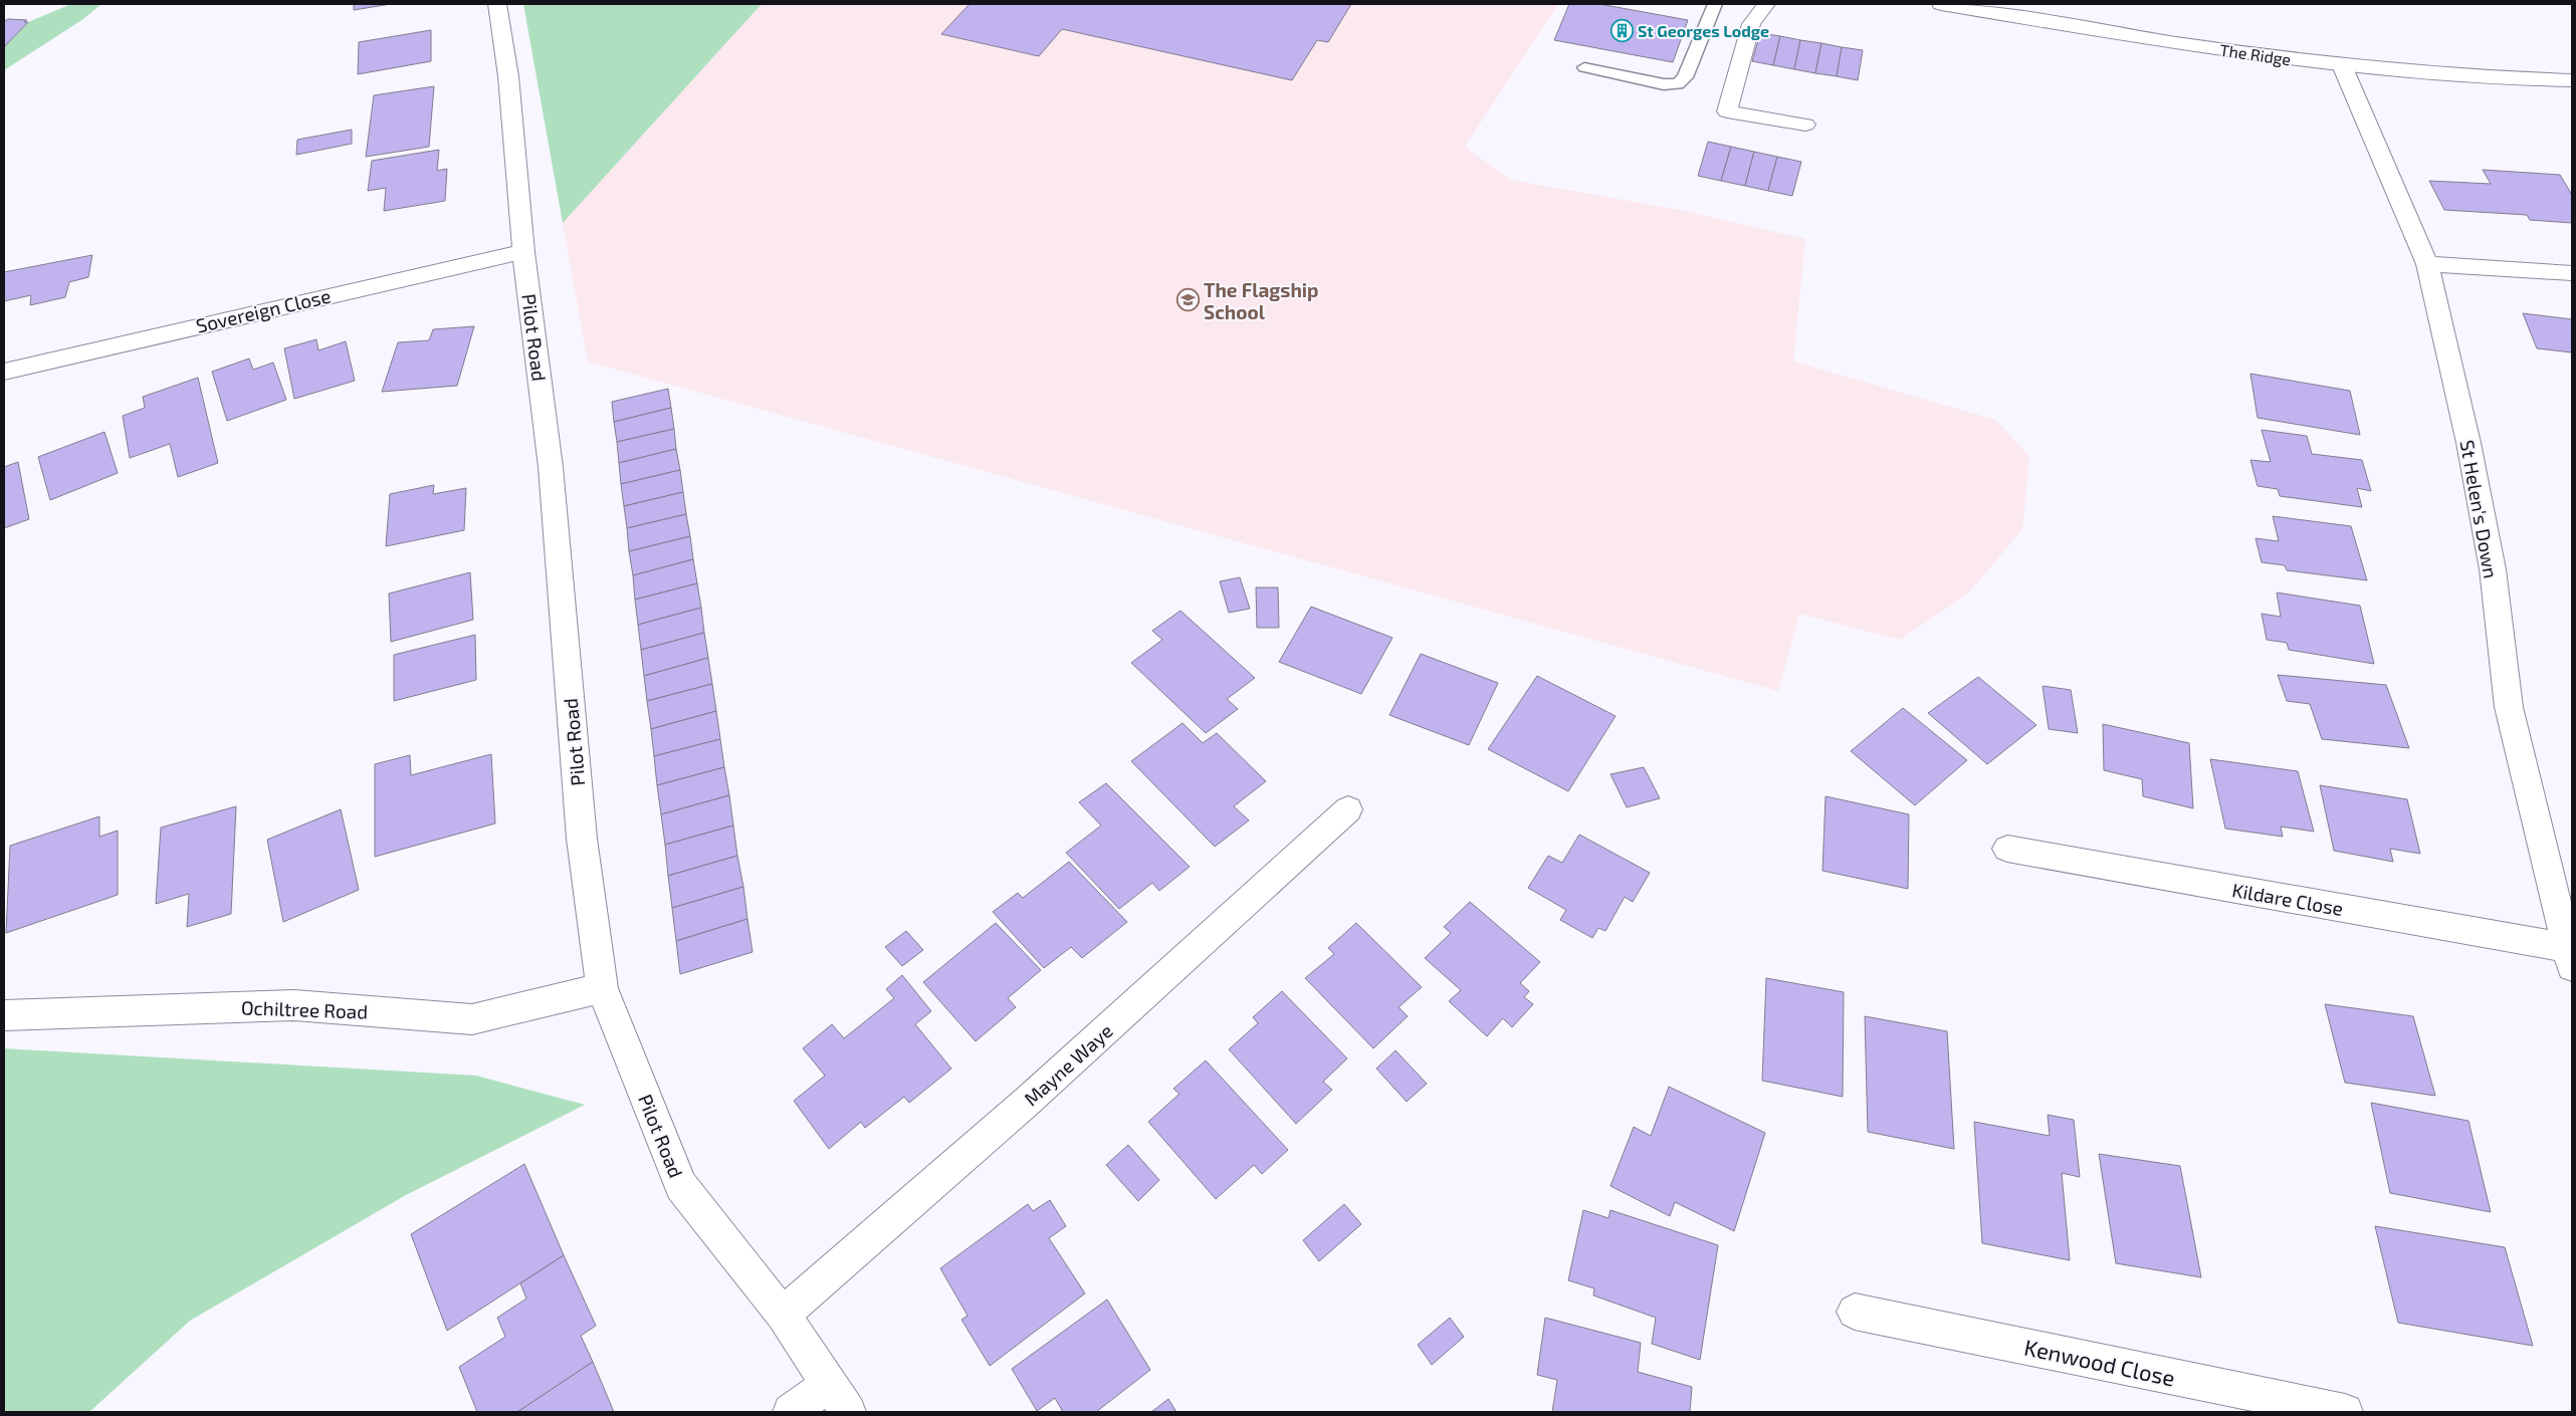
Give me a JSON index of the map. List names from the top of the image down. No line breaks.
{"streets":{"street":["The Ridge","Sovereign Close","Pilot Road","St Helen's Down","Kildare Close","Ochiltree Road","Mayne Waye","Kenwood Close"]},"crossings":[["The Ridge","St Helen's Down"],["Sovereign Close","Pilot Road"],["Pilot Road","Ochiltree Road"],["Pilot Road","Mayne Waye"],["St Helen's Down","Kildare Close"]],"places":{"building":["St Georges Lodge"],"school or university":["The Flagship School"]}}
